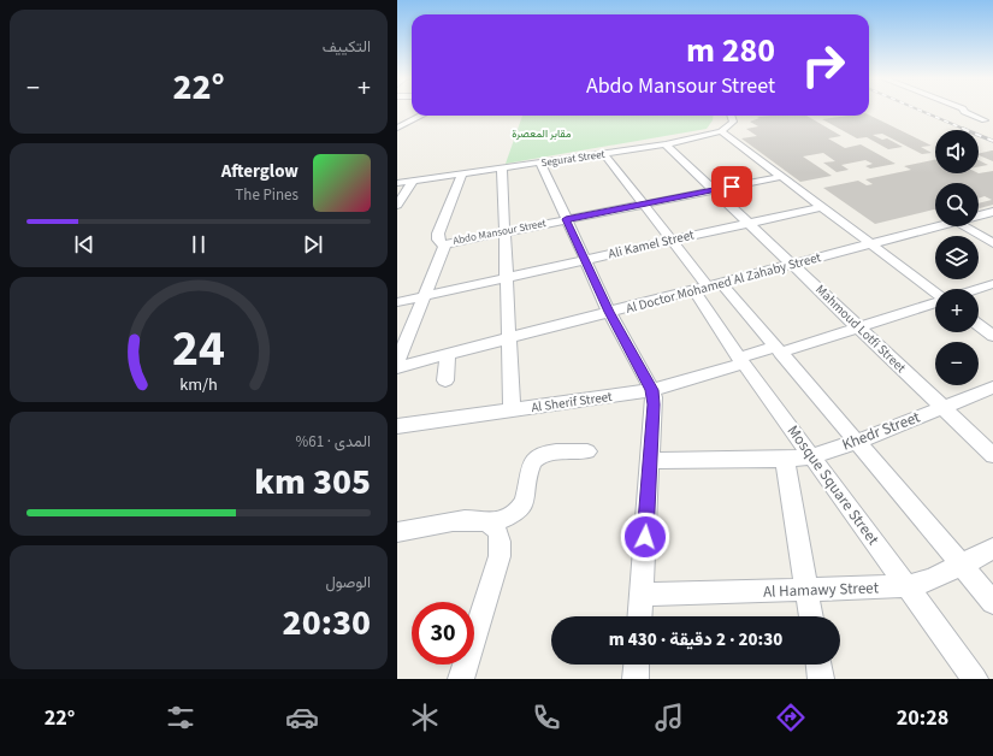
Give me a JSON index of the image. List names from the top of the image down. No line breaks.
{"streets":{"street":["Segurat Street","Abdo Mansour Street","Ali Kamel Street","Al Doctor Mohamed Al Zahaby Street","Mahmoud Lotfi Street","Al Sherif Street","Khedr Street","Mosque Square Street","Al Hamawy Street"]},"crossings":[["Segurat Street","Mahmoud Lotfi Street"],["Segurat Street","Mosque Square Street"],["Abdo Mansour Street","Mahmoud Lotfi Street"],["Abdo Mansour Street","Mosque Square Street"],["Ali Kamel Street","Mahmoud Lotfi Street"],["Ali Kamel Street","Mosque Square Street"],["Al Doctor Mohamed Al Zahaby Street","Mahmoud Lotfi Street"],["Al Doctor Mohamed Al Zahaby Street","Mosque Square Street"],["Mahmoud Lotfi Street","Khedr Street"],["Al Sherif Street","Mosque Square Street"],["Khedr Street","Mosque Square Street"],["Mosque Square Street","Al Hamawy Street"]],"parks":["مقابر المعصرة"],"page":{"tile":["التكييف",["المدى · 61%","305 km"],["الوصول","20:30"]],"turn":["280 m","Abdo Mansour Street"],"heat":["−","22°","+"],"map_buttons":["+","−"],"song":["Afterglow","The Pines"],"limit":"30","trip":"20:30 · 2 دقيقة · 430 m","tabs":["20:28","22°"],"gauge":["24","km/h"]}}
